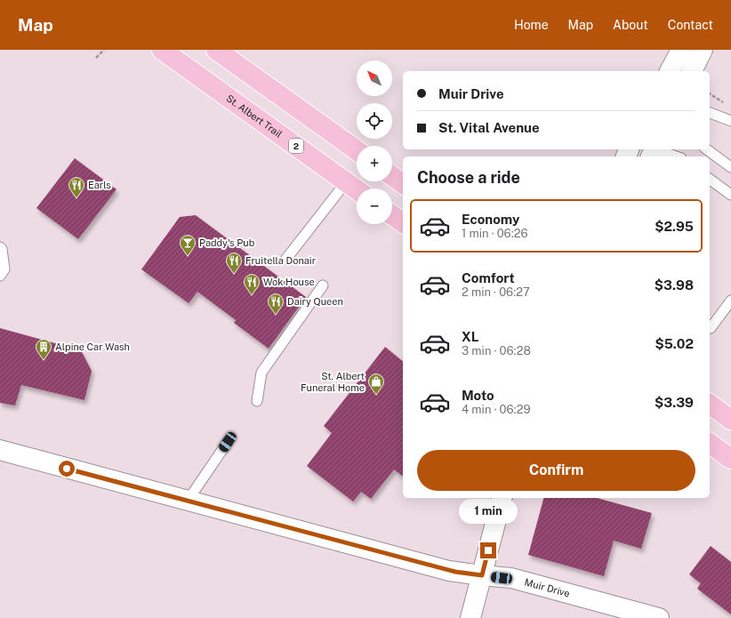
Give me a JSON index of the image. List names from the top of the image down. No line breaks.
{"streets":{"main road":["St. Albert Trail","2"],"street":["Muir Drive"]},"places":{"restaurant":["Earls","Fruitella Donair","Wok House","Dairy Queen"],"bar":["Paddy's Pub"],"building":["Alpine Car Wash"],"shop":["St. Albert Funeral Home"]},"north":"top left","page":{"header":"Map","nav":["Home","Map","About","Contact"],"map_buttons":["+","−"],"banner":["Muir Drive","St. Vital Avenue"],"heading":"Choose a ride","list":[{"name":"Economy","note":"1 min · 06:26","value":"$2.95"},{"name":"Comfort","note":"2 min · 06:27","value":"$3.98"},{"name":"XL","note":"3 min · 06:28","value":"$5.02"},{"name":"Moto","note":"4 min · 06:29","value":"$3.39"}],"buttons":"Confirm","bubble":"1 min"}}
